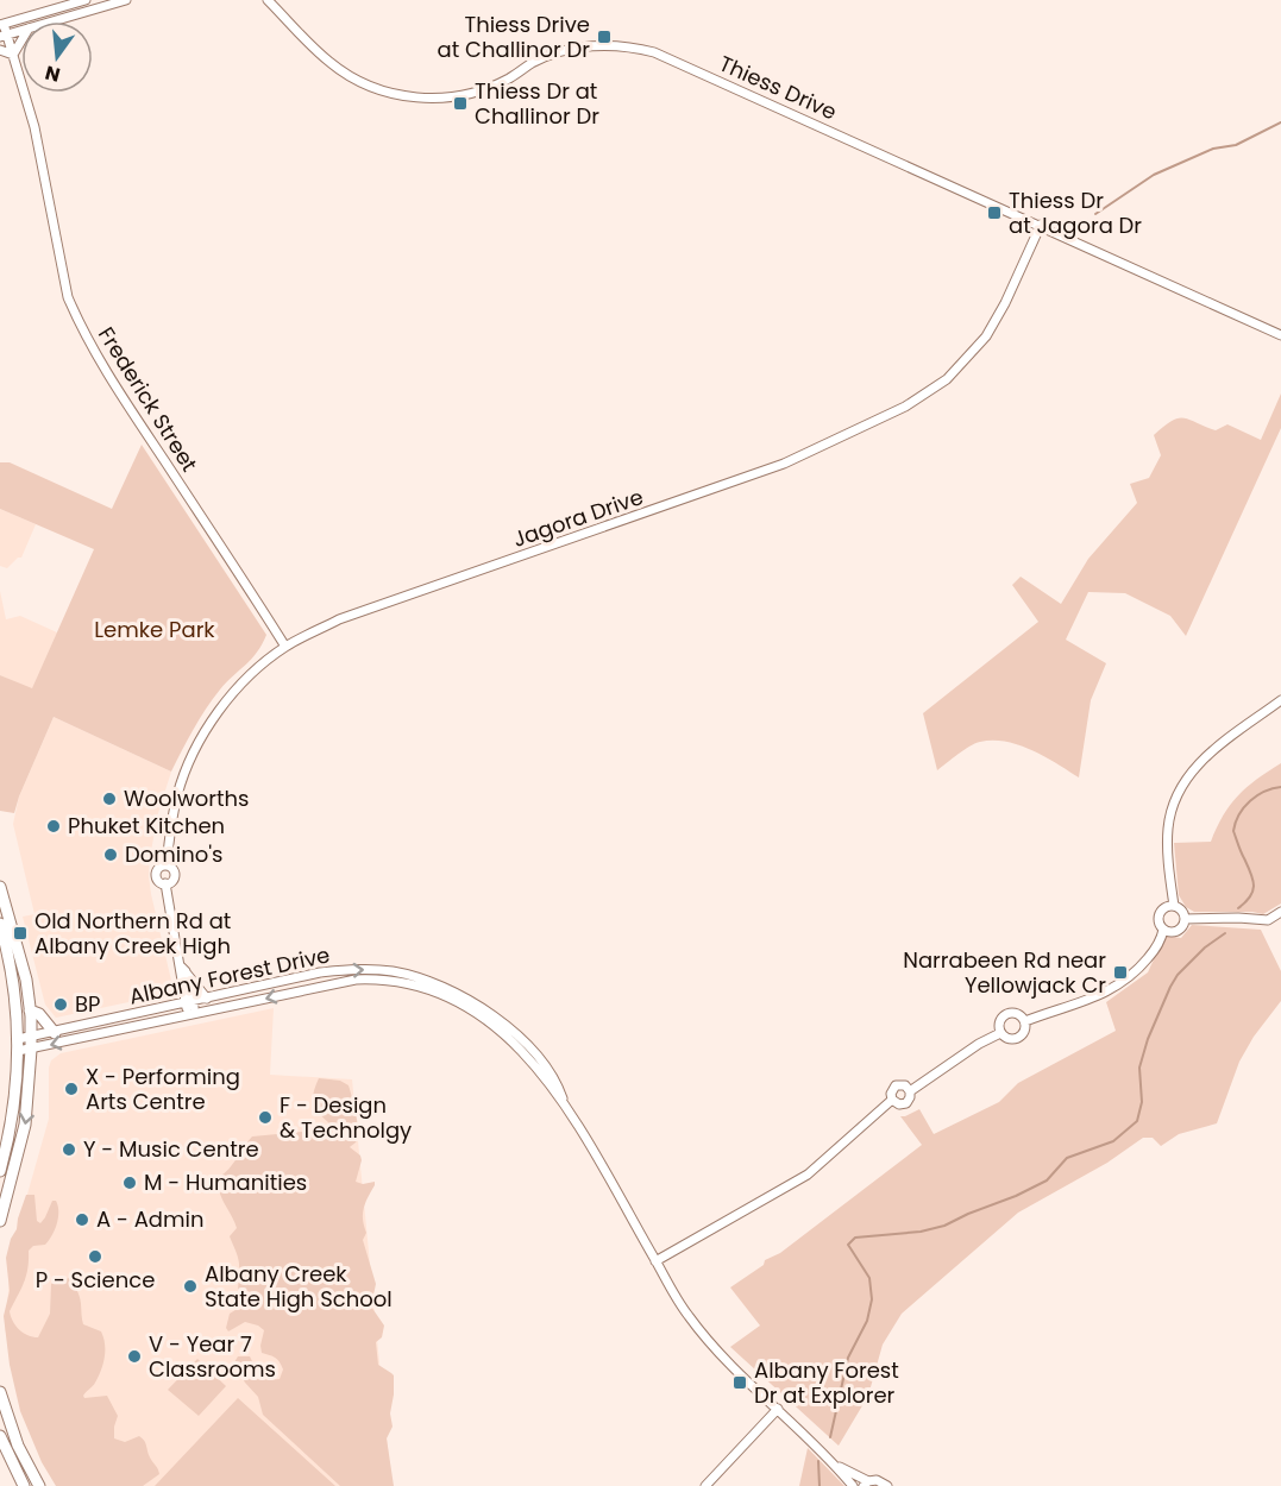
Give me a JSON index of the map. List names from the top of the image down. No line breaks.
{"streets":{"street":["Thiess Drive","Frederick Street","Jagora Drive","Albany Forest Drive"]},"crossings":[["Thiess Drive","Jagora Drive"],["Frederick Street","Jagora Drive"]],"parks":["Lemke Park"],"places":{"transit":["Thiess Drive at Challinor Dr","Thiess Dr at Challinor Dr","Thiess Dr at Jagora Dr","Old Northern Rd at Albany Creek High","Narrabeen Rd near Yellowjack Cr","Albany Forest Dr at Explorer"],"other":["Woolworths","Phuket Kitchen","Domino's","BP","X - Performing Arts Centre","F - Design & Technolgy","Y - Music Centre","M - Humanities","A - Admin","P - Science","Albany Creek State High School","V - Year 7 Classrooms"]},"north":"bottom"}
